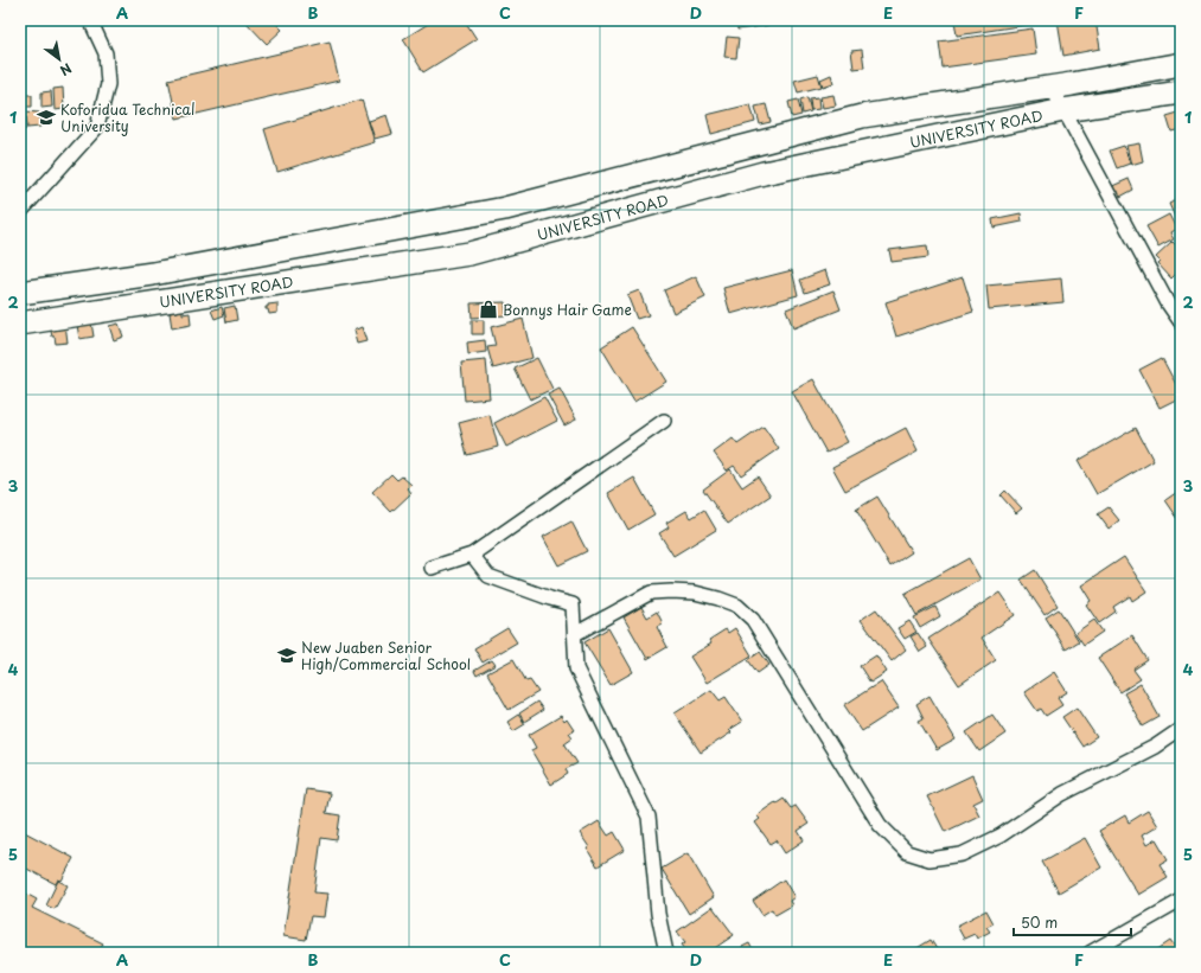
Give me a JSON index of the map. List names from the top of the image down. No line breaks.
{"streets":{"highway":["UNIVERSITY ROAD"]},"places":{"school or university":["Koforidua Technical University","New Juaben Senior High/Commercial School"],"shop":["Bonnys Hair Game"]},"scale_bar":"50 m","north":"bottom right","grid":{"columns":["A","B","C","D","E","F"],"rows":["1","2","3","4","5"]}}
